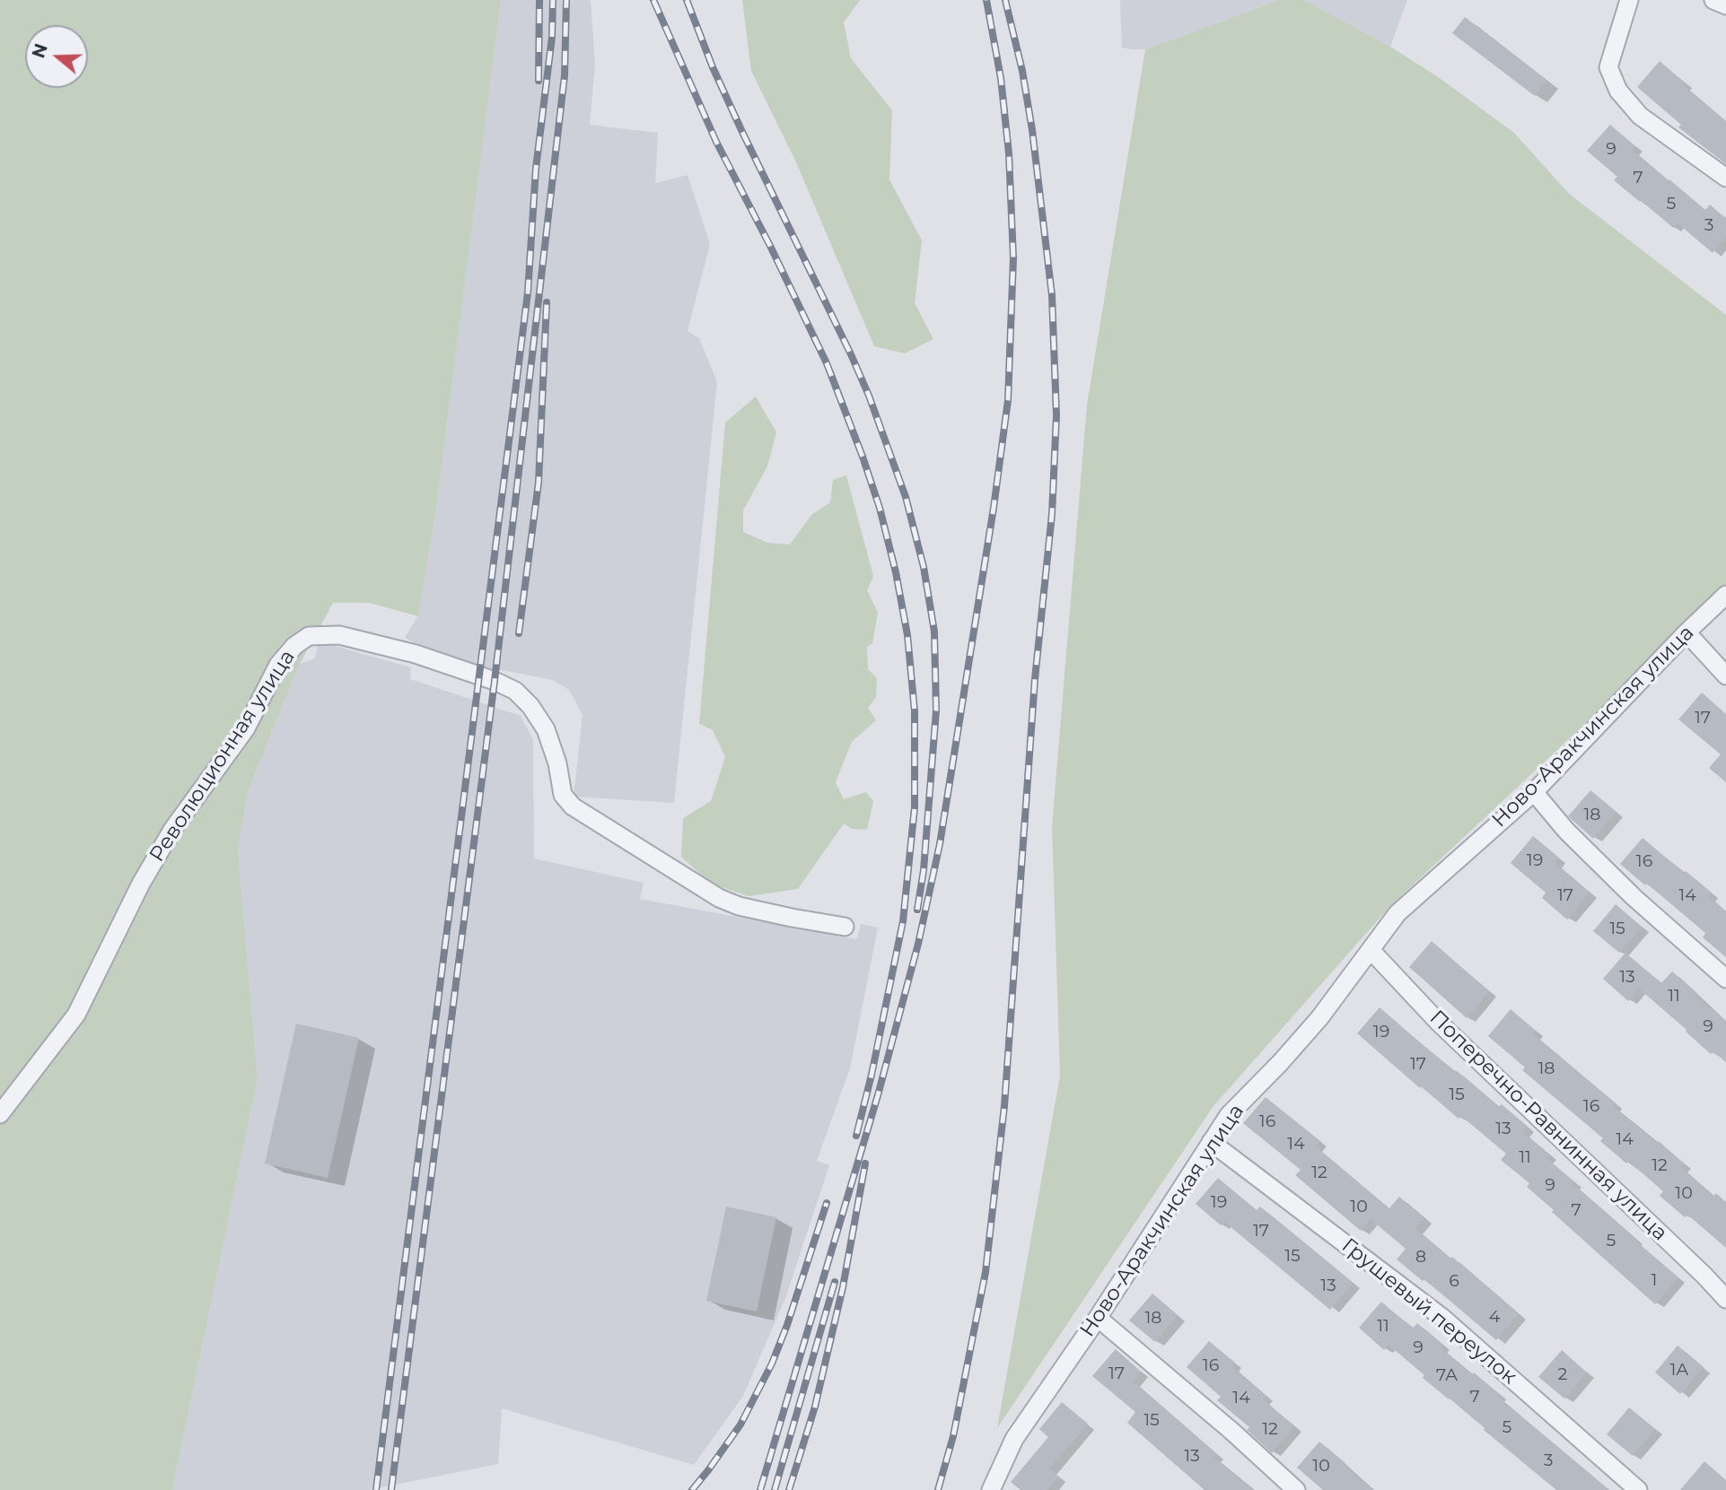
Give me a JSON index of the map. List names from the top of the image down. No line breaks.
{"streets":{"street":["Ново-Аракчинская улица","Революционная улица","Поперечно-Равнинная улица","Грушевый переулок"]},"crossings":[["Ново-Аракчинская улица","Поперечно-Равнинная улица"],["Ново-Аракчинская улица","Грушевый переулок"]],"house_numbers":["9","7","5","3","17","18","19","16","17","14","15","13","11","9","19","17","18","15","16","16","13","14","14","11","12","12","9","10","19","10","7","17","5","15","8","1","6","13","4","18","11","9","16","1А","17","2","7А","7","14","15","5","12","13","3","10"],"north":"left"}
